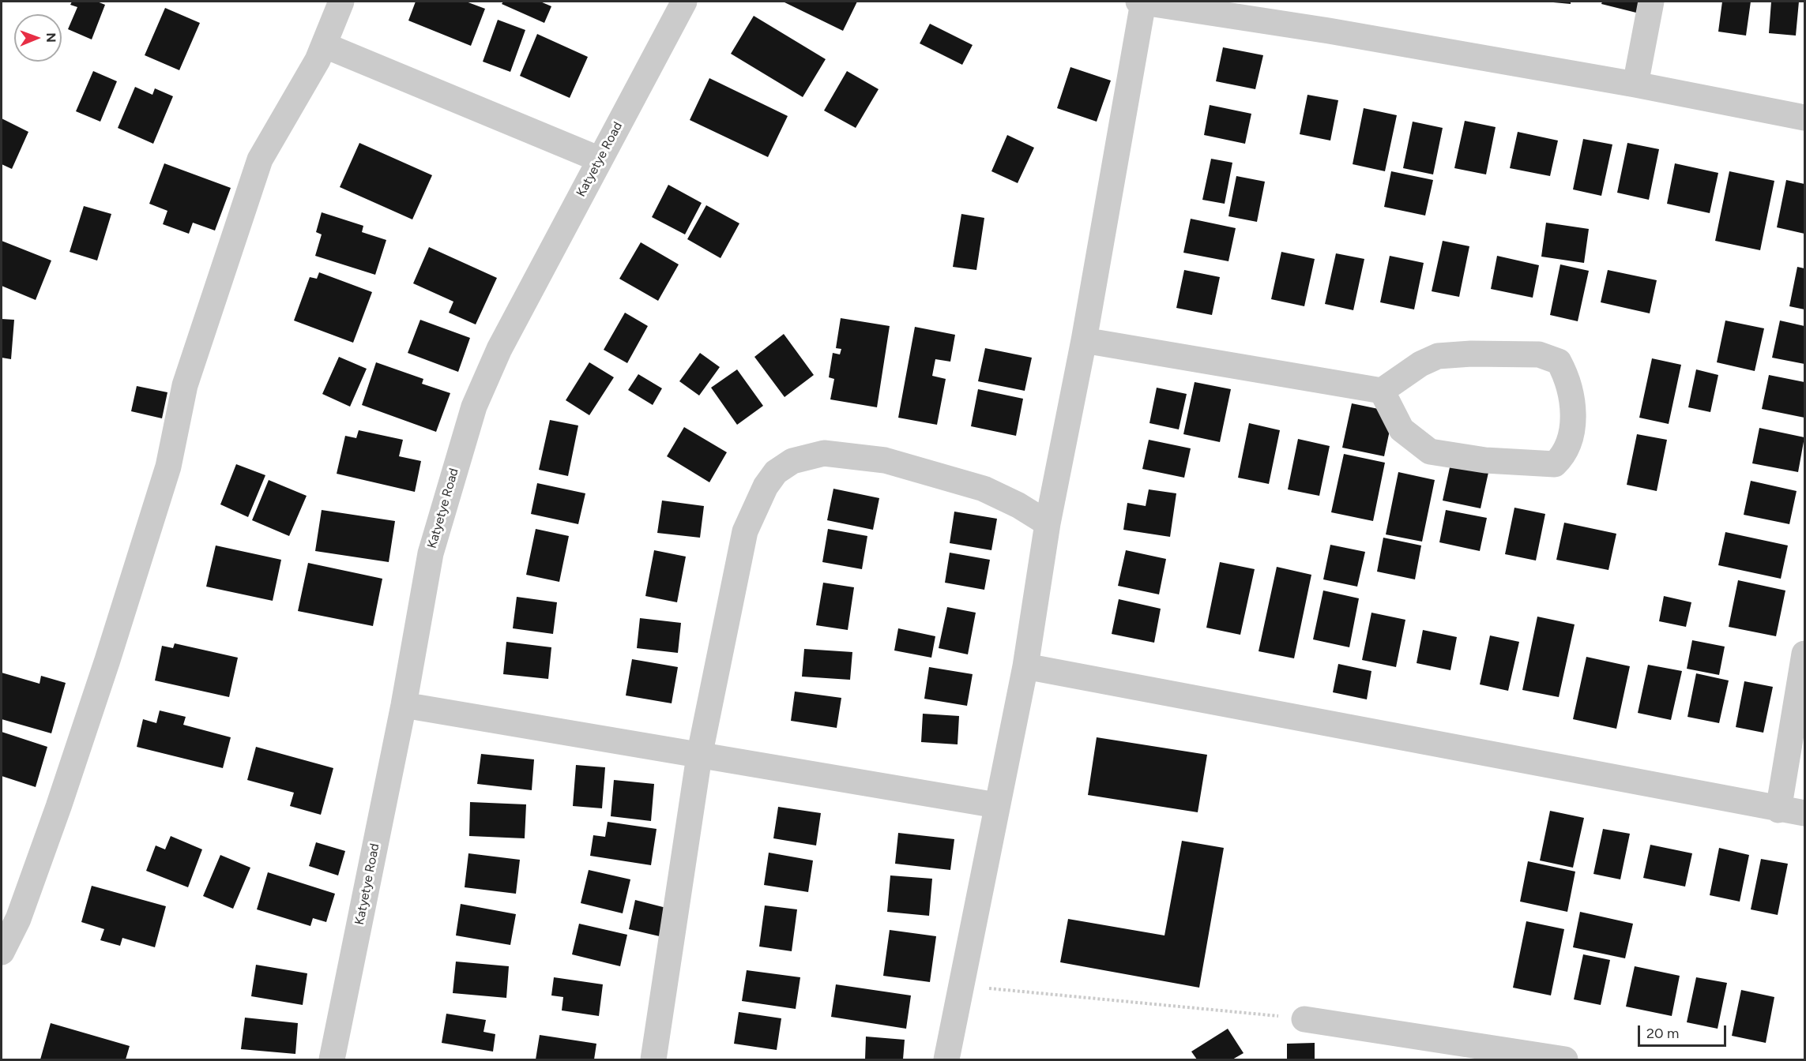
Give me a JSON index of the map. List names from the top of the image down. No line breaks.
{"streets":{"street":["Katyetye Road"]},"scale_bar":"20 m","north":"right"}
